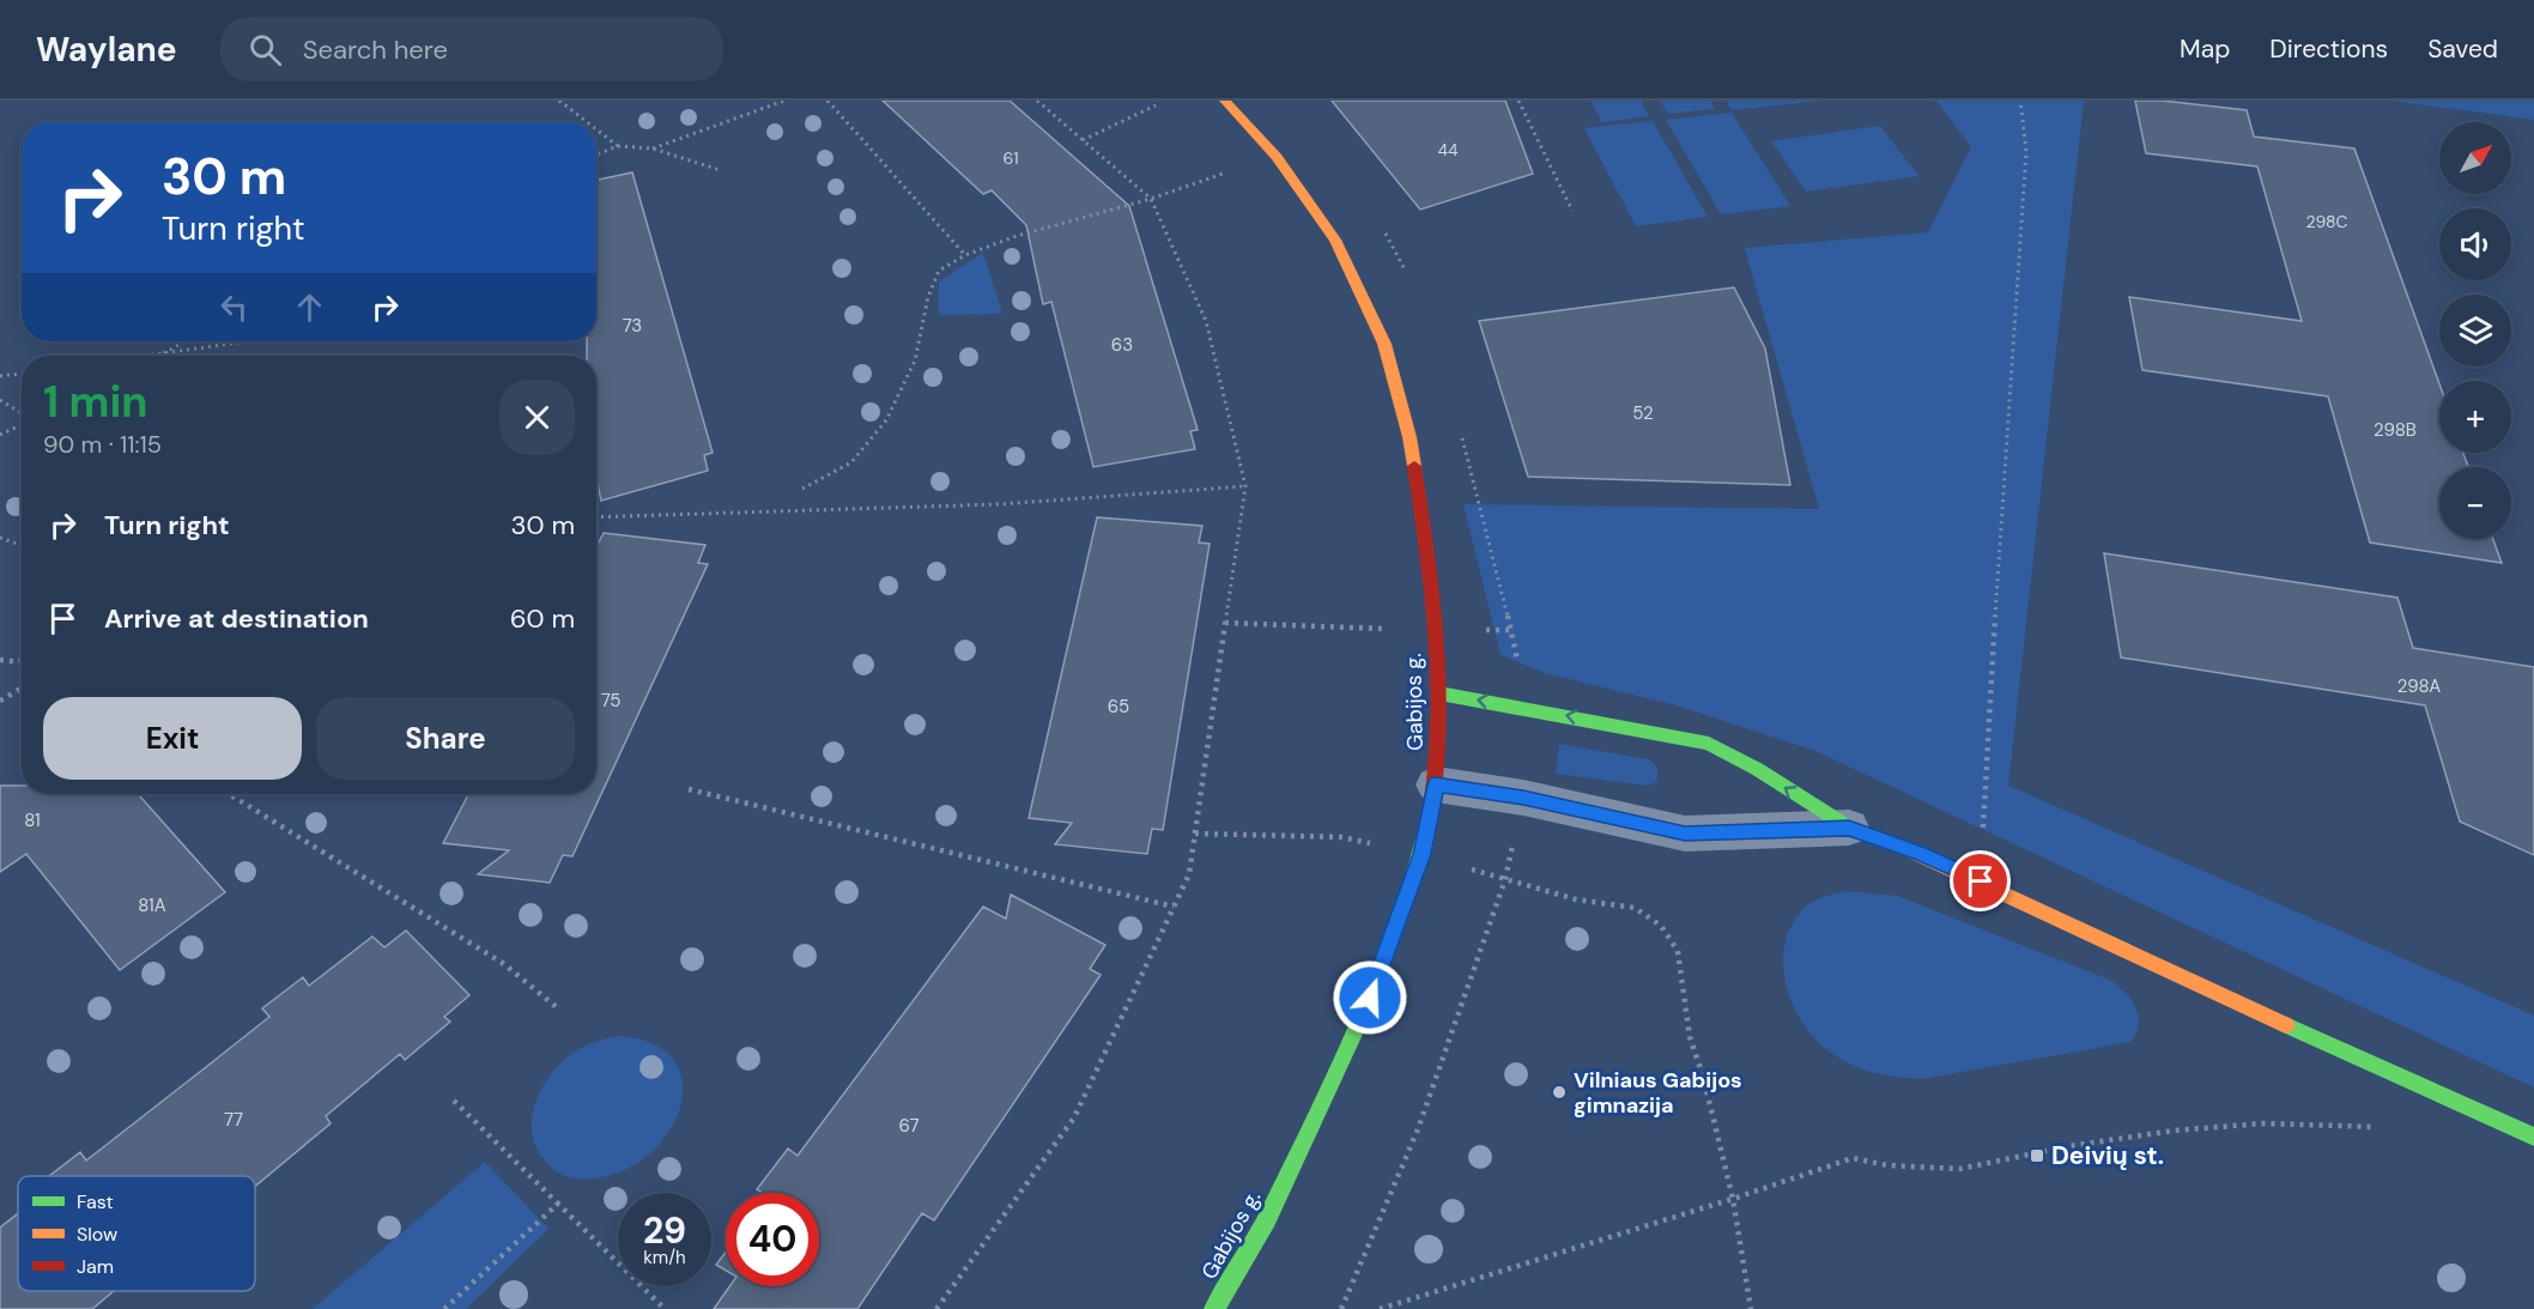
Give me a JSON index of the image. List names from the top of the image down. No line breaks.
{"streets":{"street":["Gabijos g."]},"places":{"other":["Vilniaus Gabijos gimnazija"],"transit":["Deivių st."]},"house_numbers":["44","61","298C","73","63","52","298B","298A","75","65","81","81A","77","67"],"legend":["Fast","Slow","Jam"],"north":"top right","page":{"header":"Waylane","search":"Search here","nav":["Map","Directions","Saved"],"map_buttons":["+","−"],"turn":["30 m","Turn right"],"heading":["1 min","90 m · 11:15"],"list":[{"name":"Turn right","value":"30 m"},{"name":"Arrive at destination","value":"60 m"}],"buttons":["Exit","Share"],"speed":"29 km/h","limit":"40"}}
